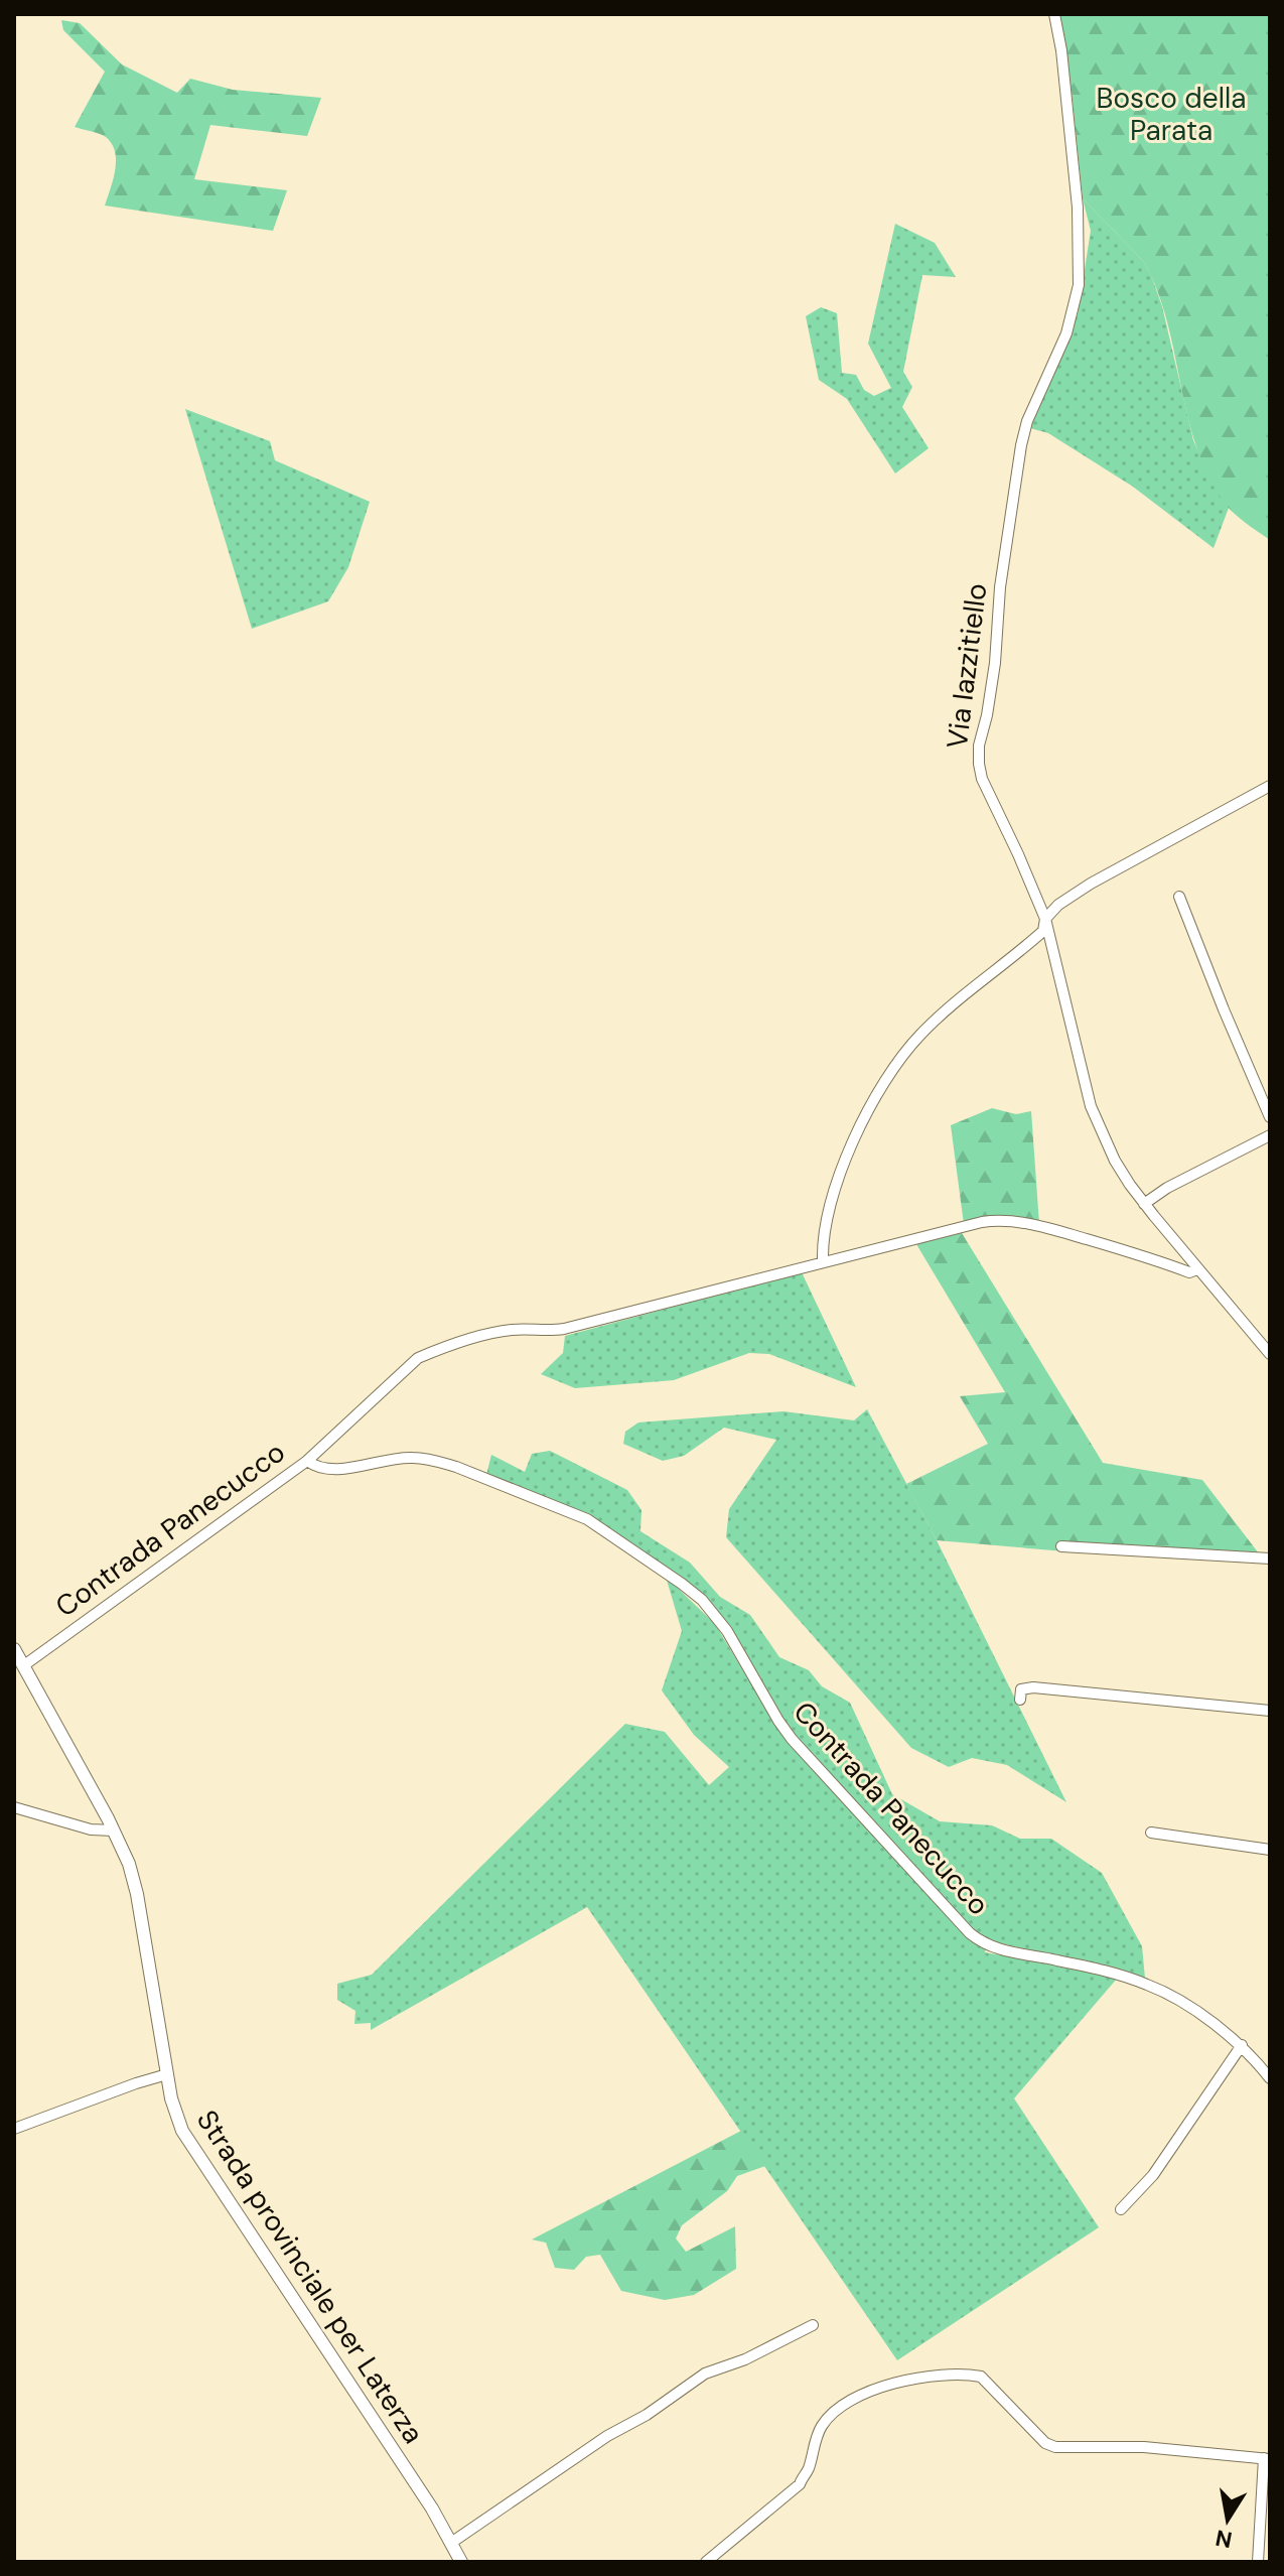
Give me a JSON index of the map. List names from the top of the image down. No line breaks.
{"streets":{"main road":["Strada provinciale per Laterza"],"street":["Via Iazzitiello","Contrada Panecucco"]},"crossings":[["Contrada Panecucco","Strada provinciale per Laterza"]],"parks":["Bosco della Parata"],"north":"bottom"}
